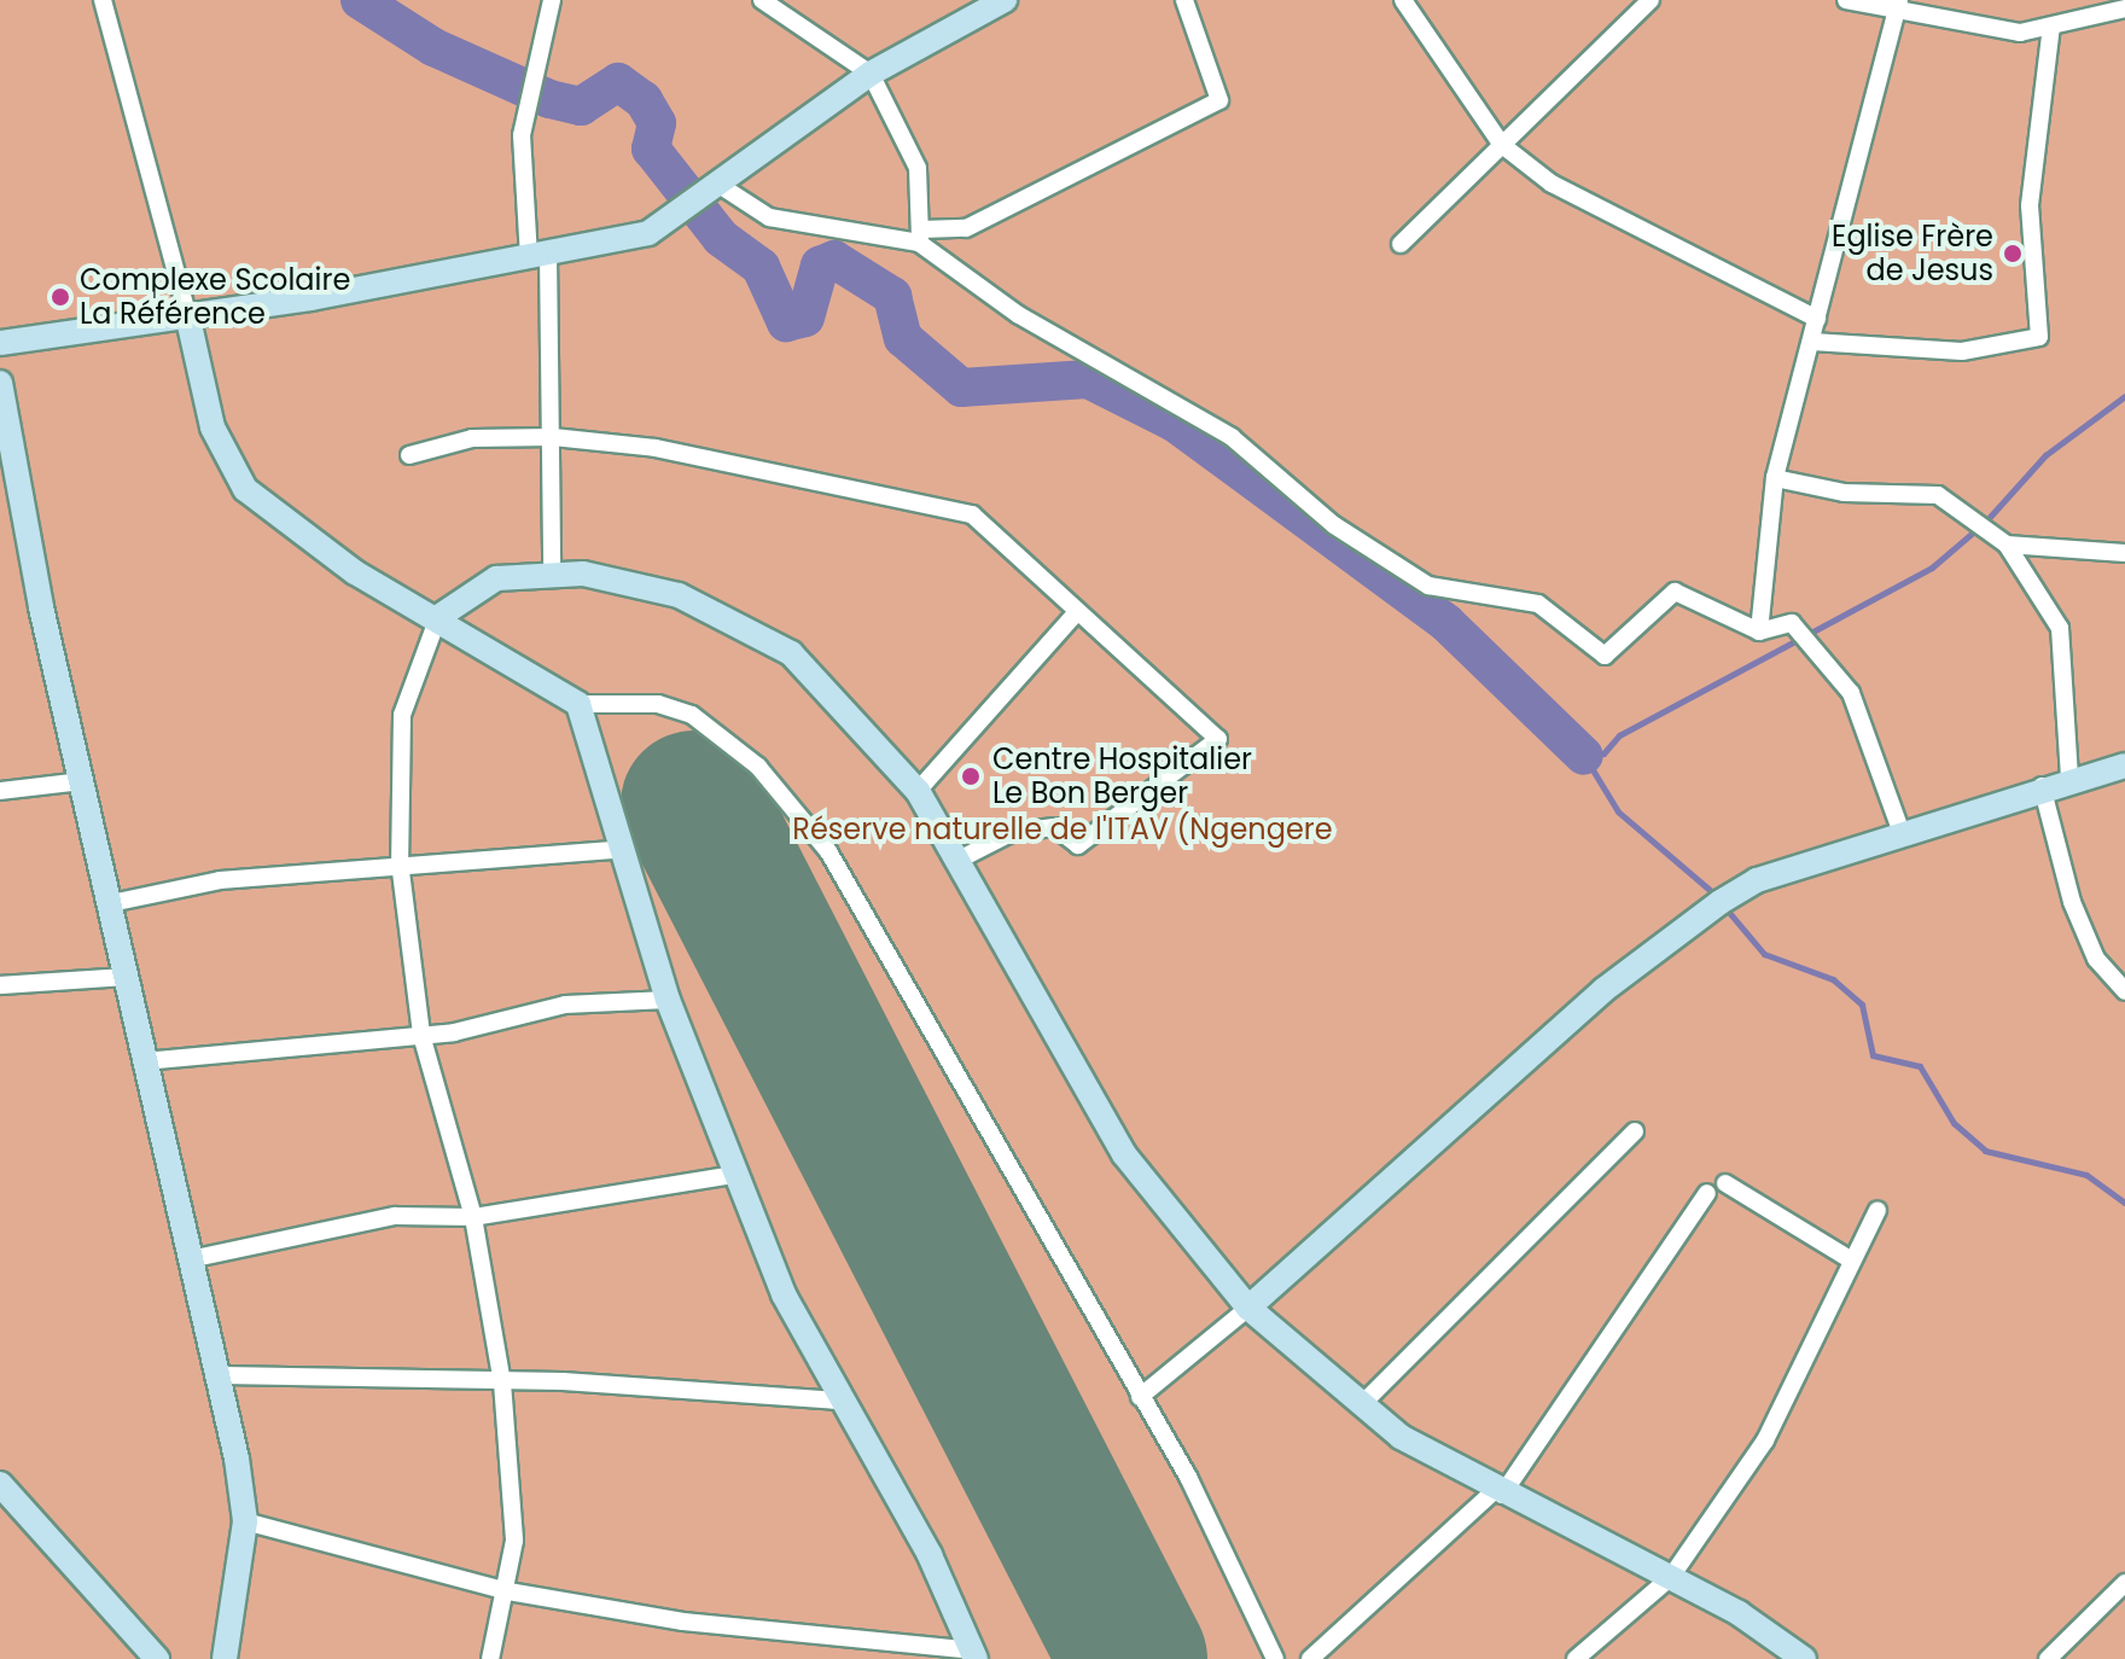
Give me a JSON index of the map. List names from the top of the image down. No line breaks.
{"parks":["Réserve naturelle de l'ITAV (Ngengere"],"places":["Eglise Frère de Jesus","Complexe Scolaire La Référence","Centre Hospitalier Le Bon Berger"]}
